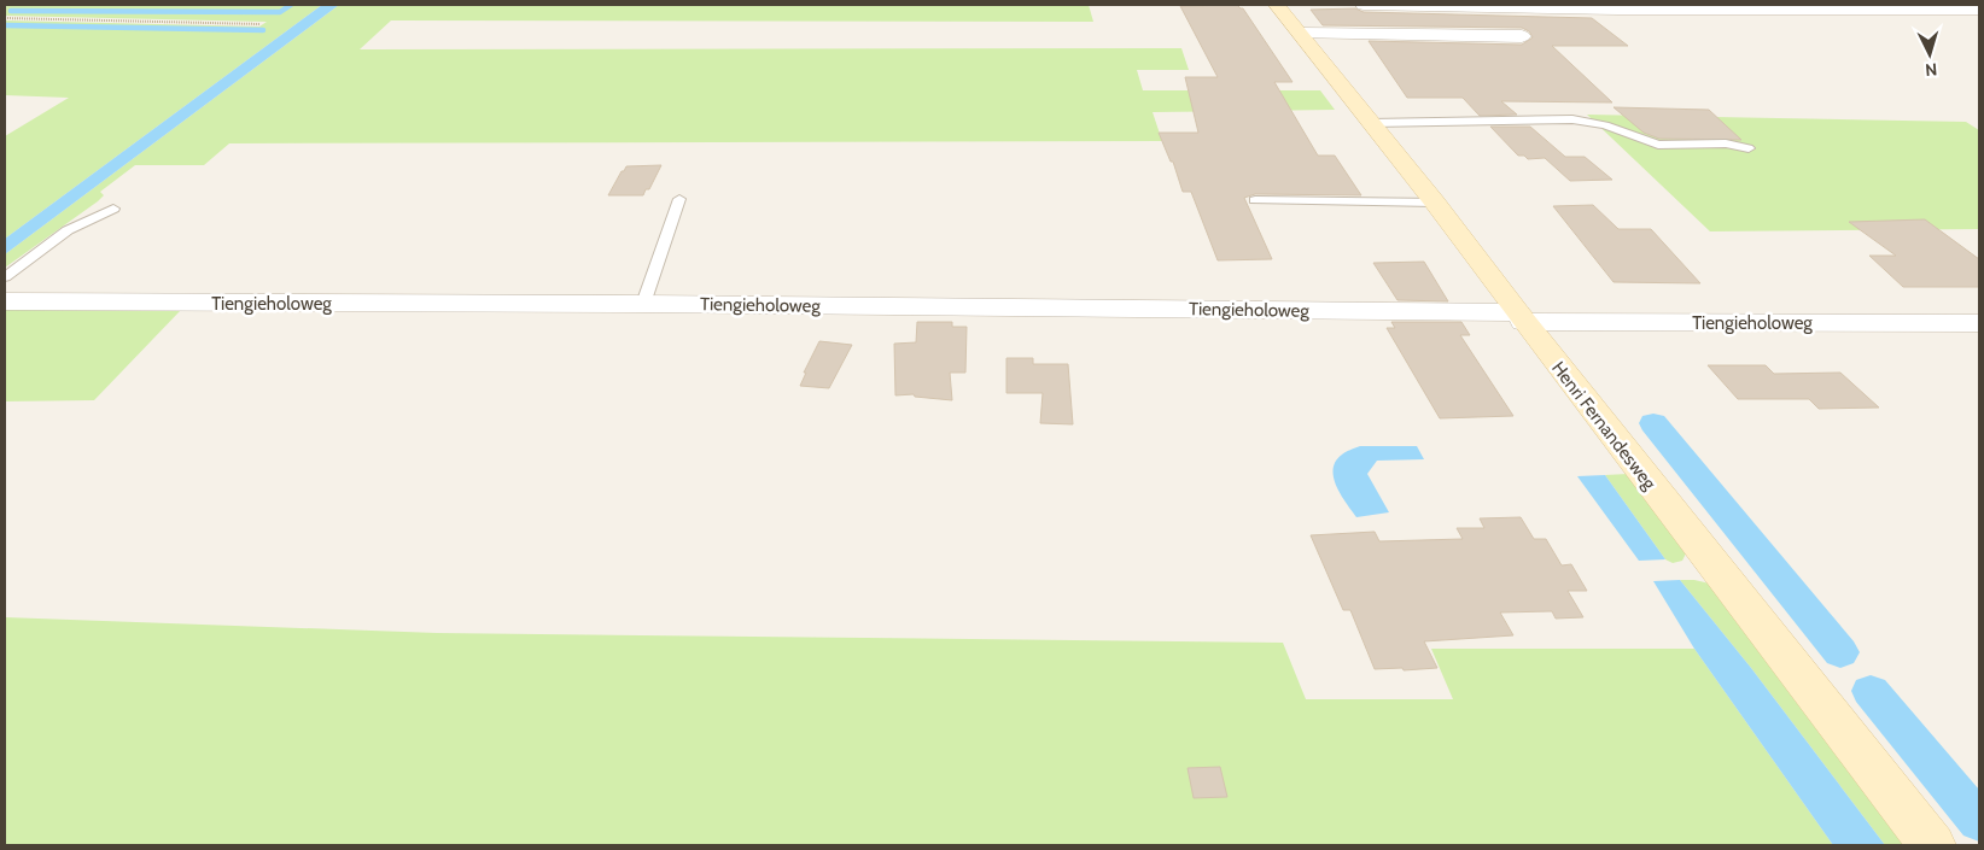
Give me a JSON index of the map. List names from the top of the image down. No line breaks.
{"streets":{"street":["Tiengieholoweg","Henri Fernandesweg"]},"crossings":[["Tiengieholoweg","Henri Fernandesweg"]],"north":"bottom"}
